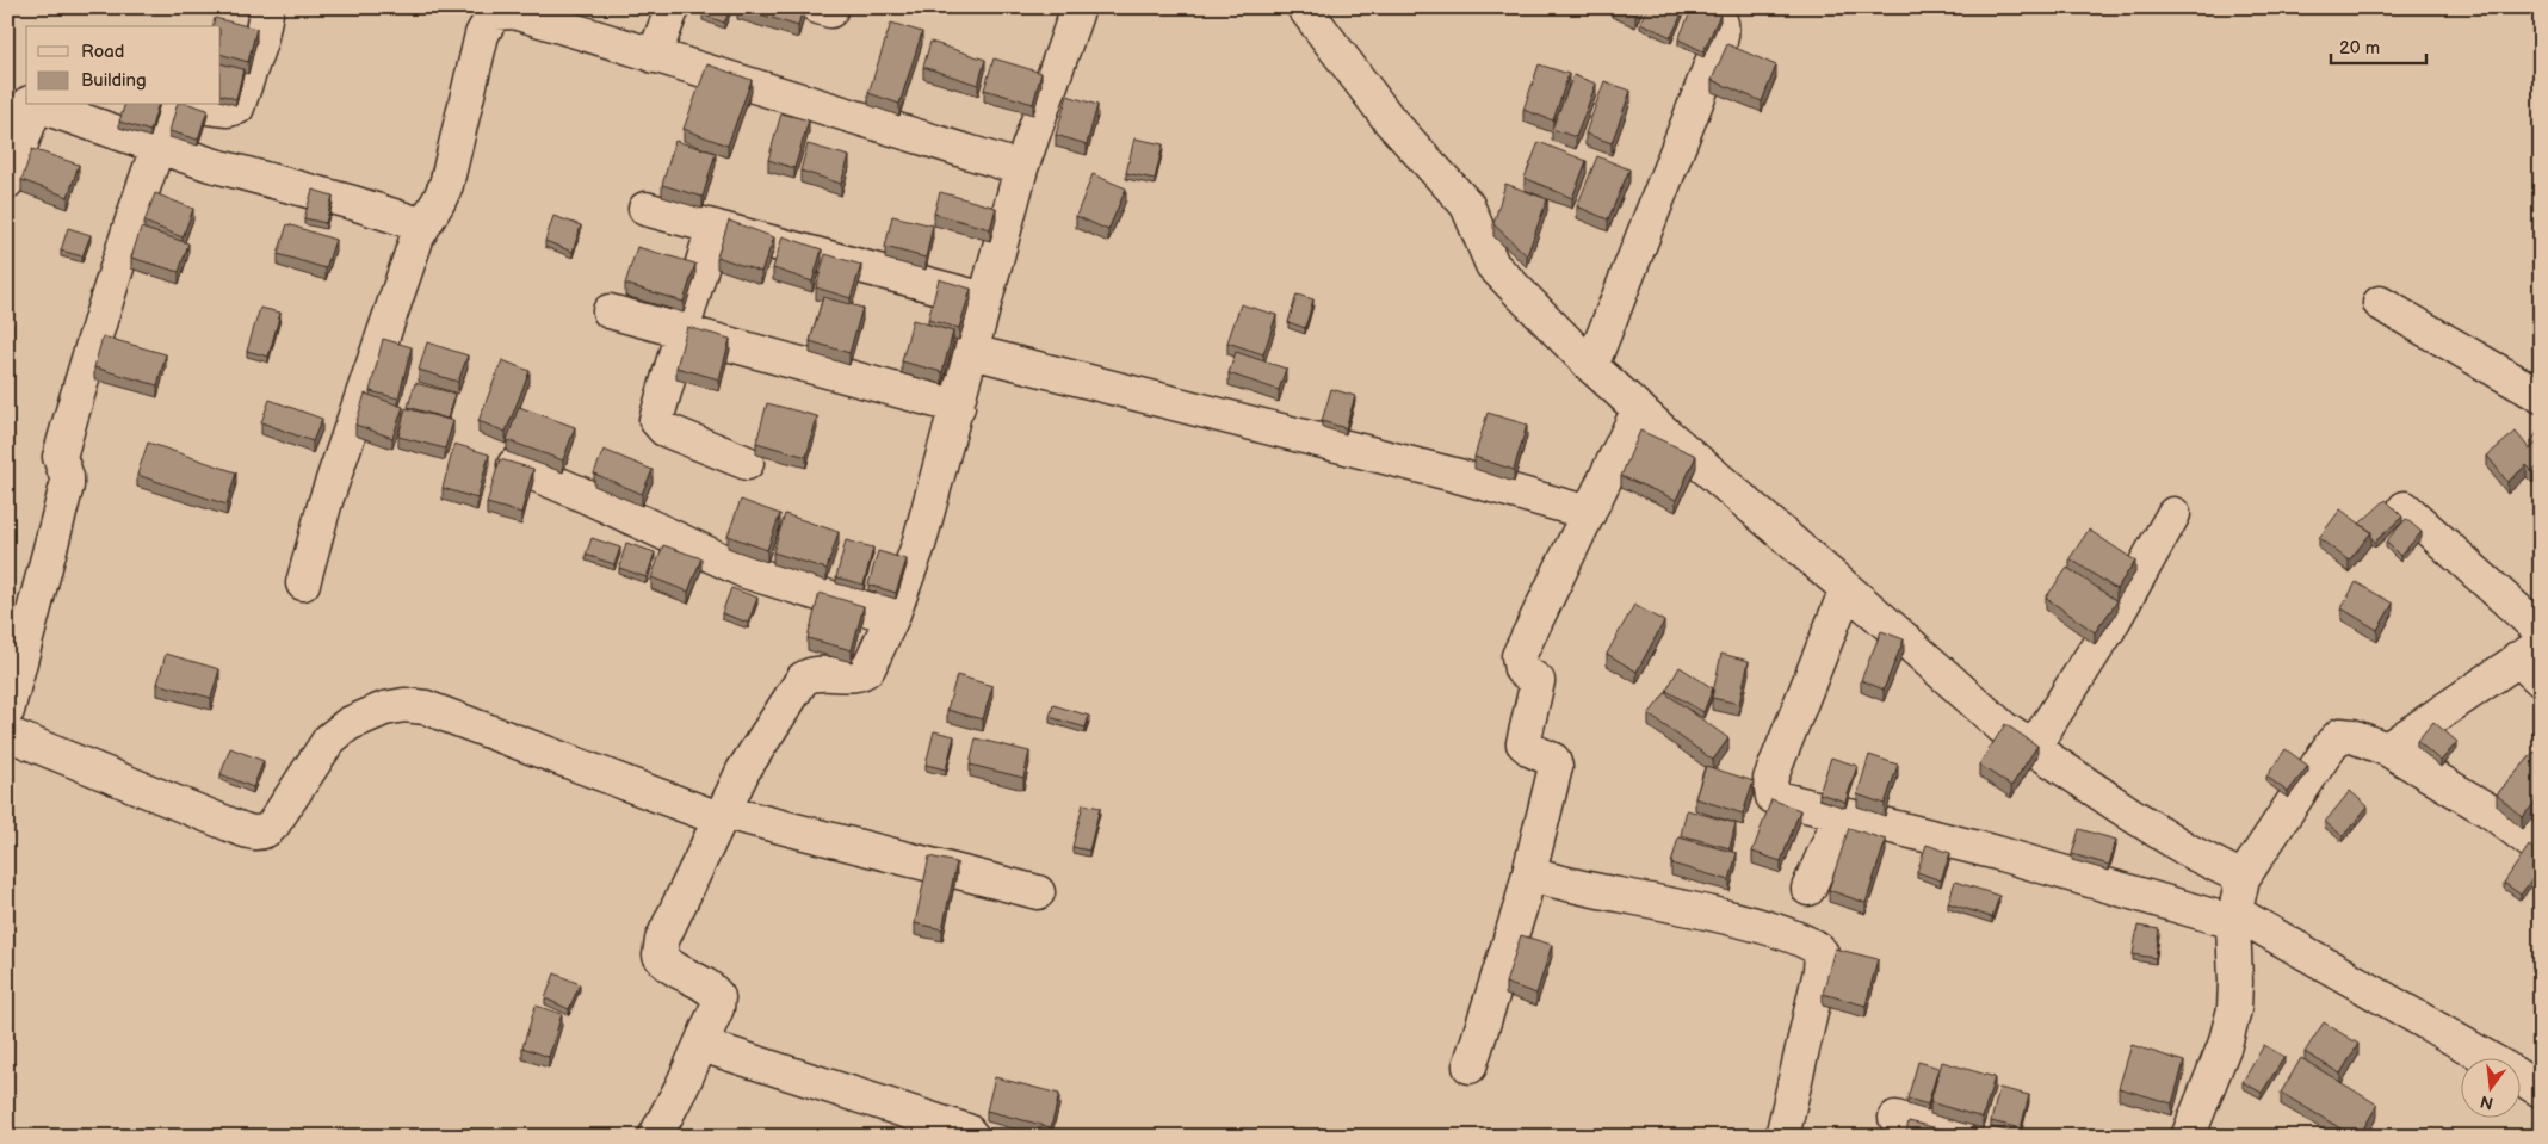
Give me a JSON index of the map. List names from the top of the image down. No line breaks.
{"legend":["Road","Building"],"scale_bar":"20 m","north":"bottom"}
